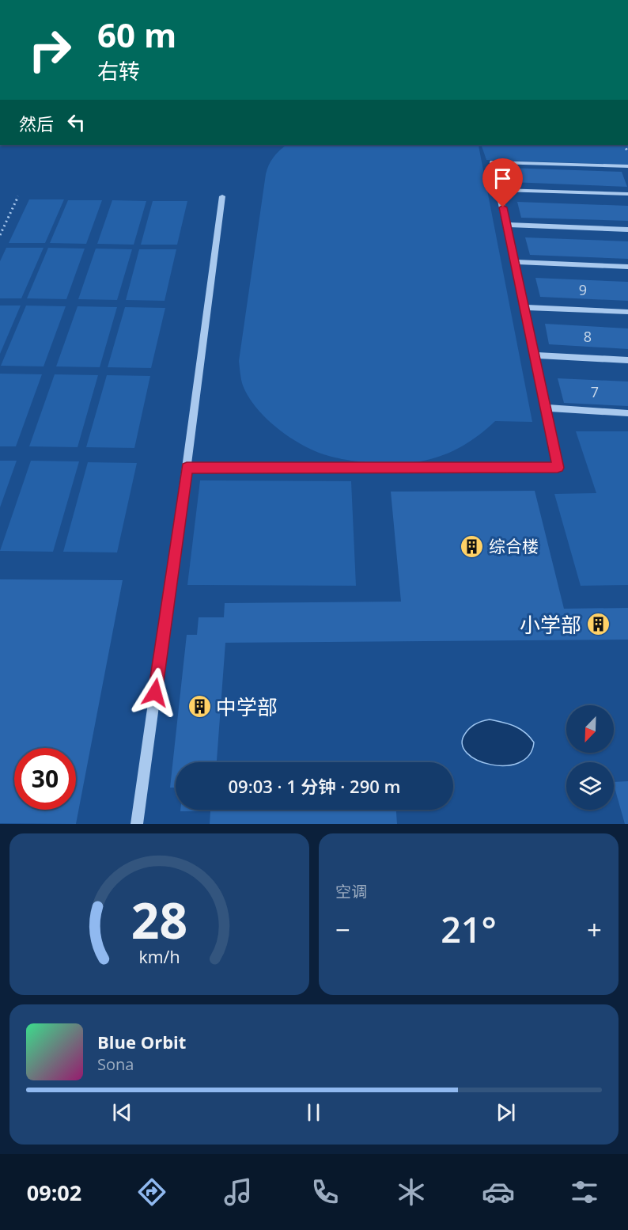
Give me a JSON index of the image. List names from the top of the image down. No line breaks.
{"places":{"building":["综合楼","小学部","中学部"]},"house_numbers":["9","8","7"],"north":"bottom left","page":{"turn":["60 m","右转"],"then":"然后","limit":"30","trip":"09:03 · 1 分钟 · 290 m","tile":"空调","heat":["−","21°","+"],"song":["Blue Orbit","Sona"],"tabs":"09:02","gauge":["28","km/h"]}}
